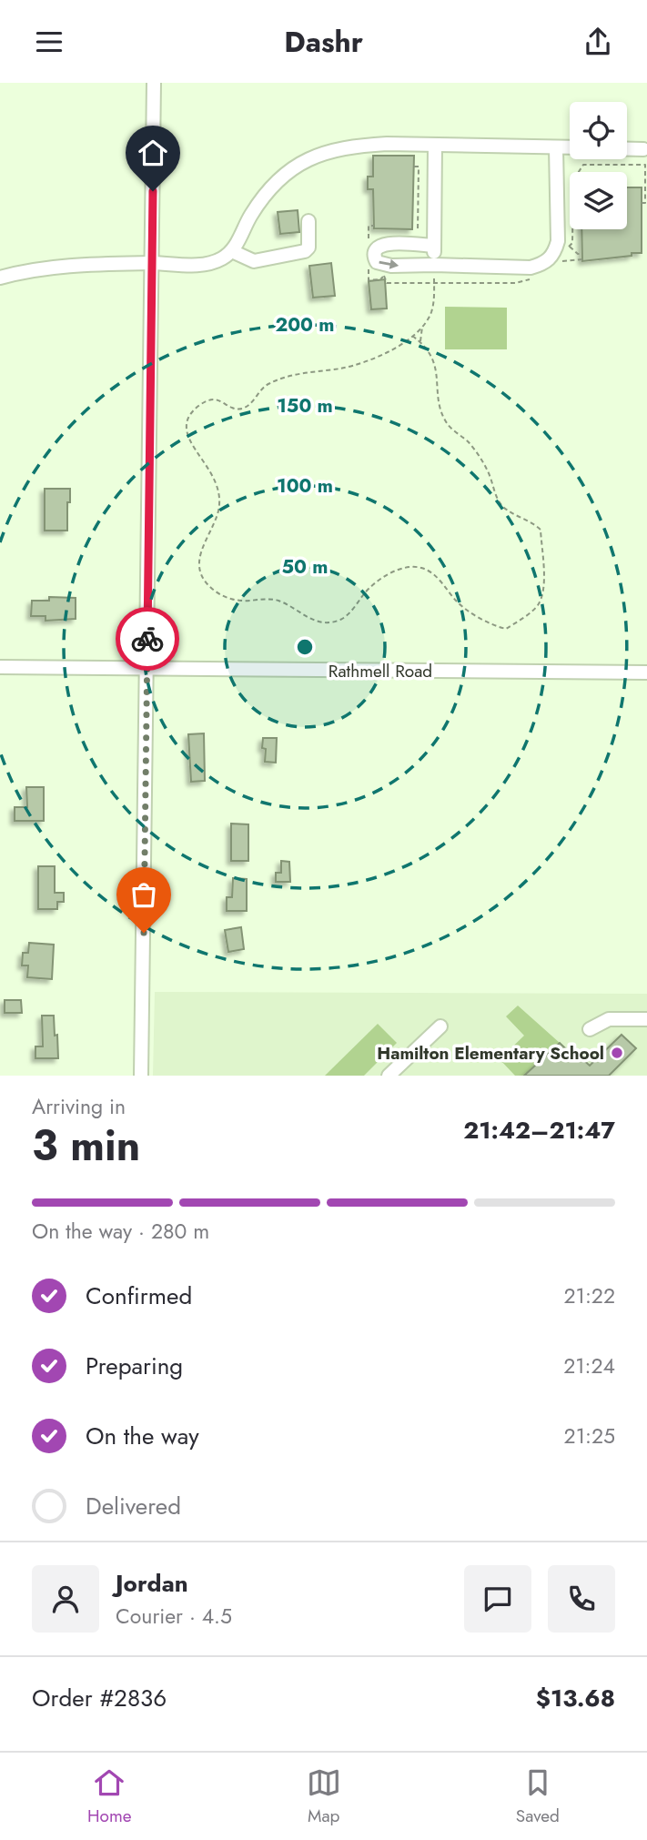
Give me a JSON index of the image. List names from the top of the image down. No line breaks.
{"streets":{"street":["Rathmell Road"]},"places":["Hamilton Elementary School"],"page":{"header":"Dashr","heading":["3 min","Arriving in","21:42–21:47"],"panel":["Jordan","Courier · 4.5","Order #2836","$13.68"],"bar":"On the way · 280 m","list":[["Confirmed","21:22"],["Preparing","21:24"],["On the way","21:25"],"Delivered"],"tabs":["Home","Map","Saved"]},"rings":["200 m","150 m","100 m","50 m"]}
